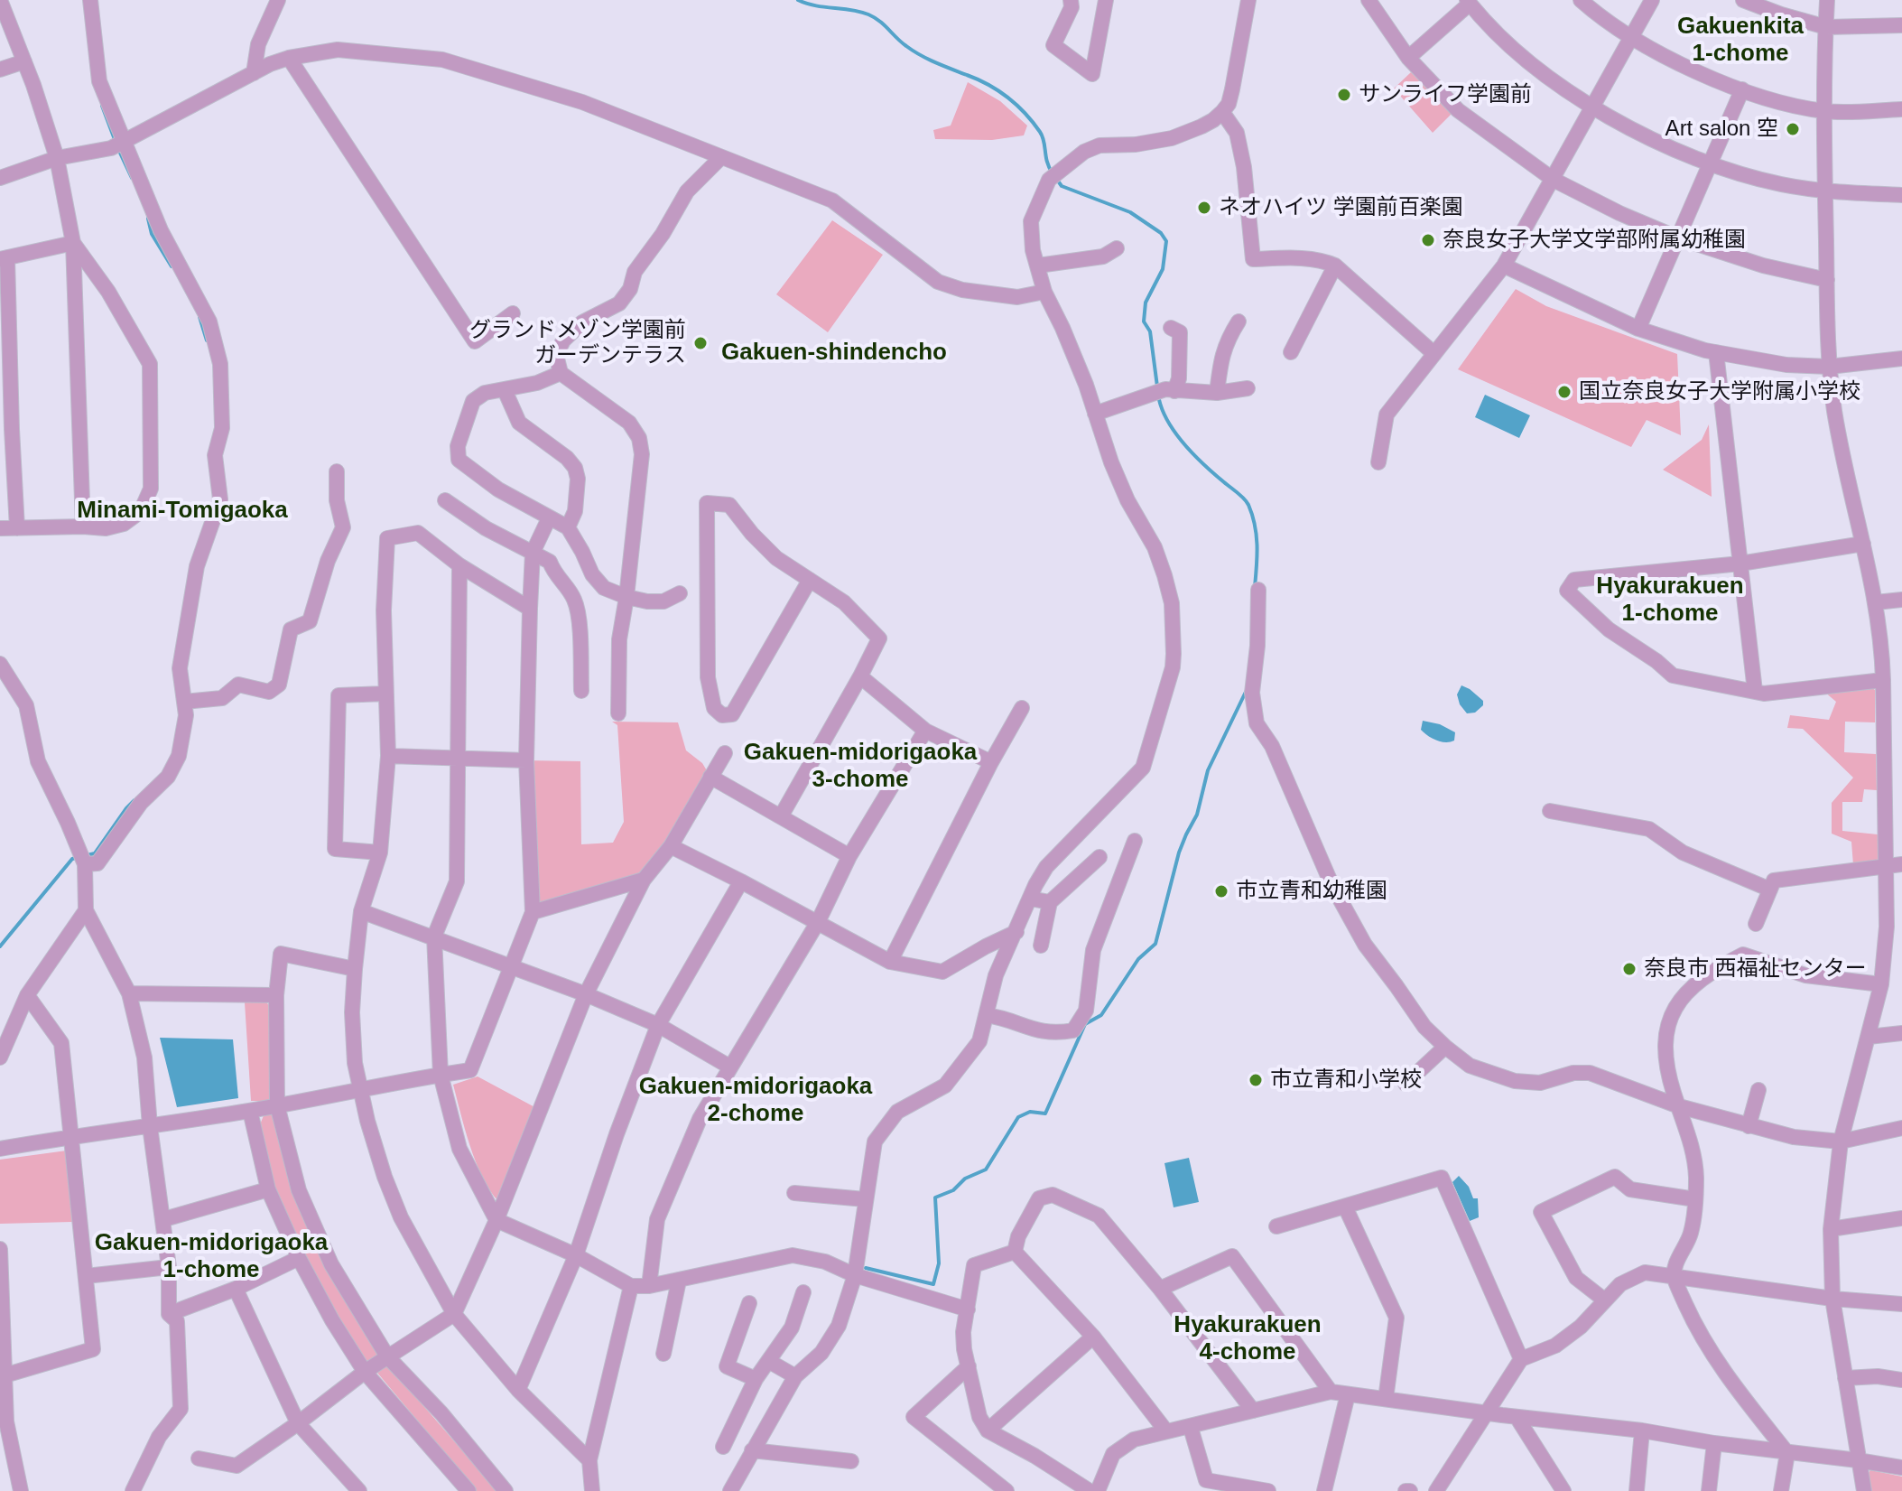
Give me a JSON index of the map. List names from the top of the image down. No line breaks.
{"districts":["Gakuenkita 1-chome","Gakuen-shindencho","Minami-Tomigaoka","Hyakurakuen 1-chome","Gakuen-midorigaoka 3-chome","Gakuen-midorigaoka 2-chome","Gakuen-midorigaoka 1-chome","Hyakurakuen 4-chome"],"places":["サンライフ学園前","Art salon 空","ネオハイツ 学園前百楽園","奈良女子大学文学部附属幼稚園","グランドメゾン学園前 ガーデンテラス","国立奈良女子大学附属小学校","市立青和幼稚園","奈良市 西福祉センター","市立青和小学校"]}
